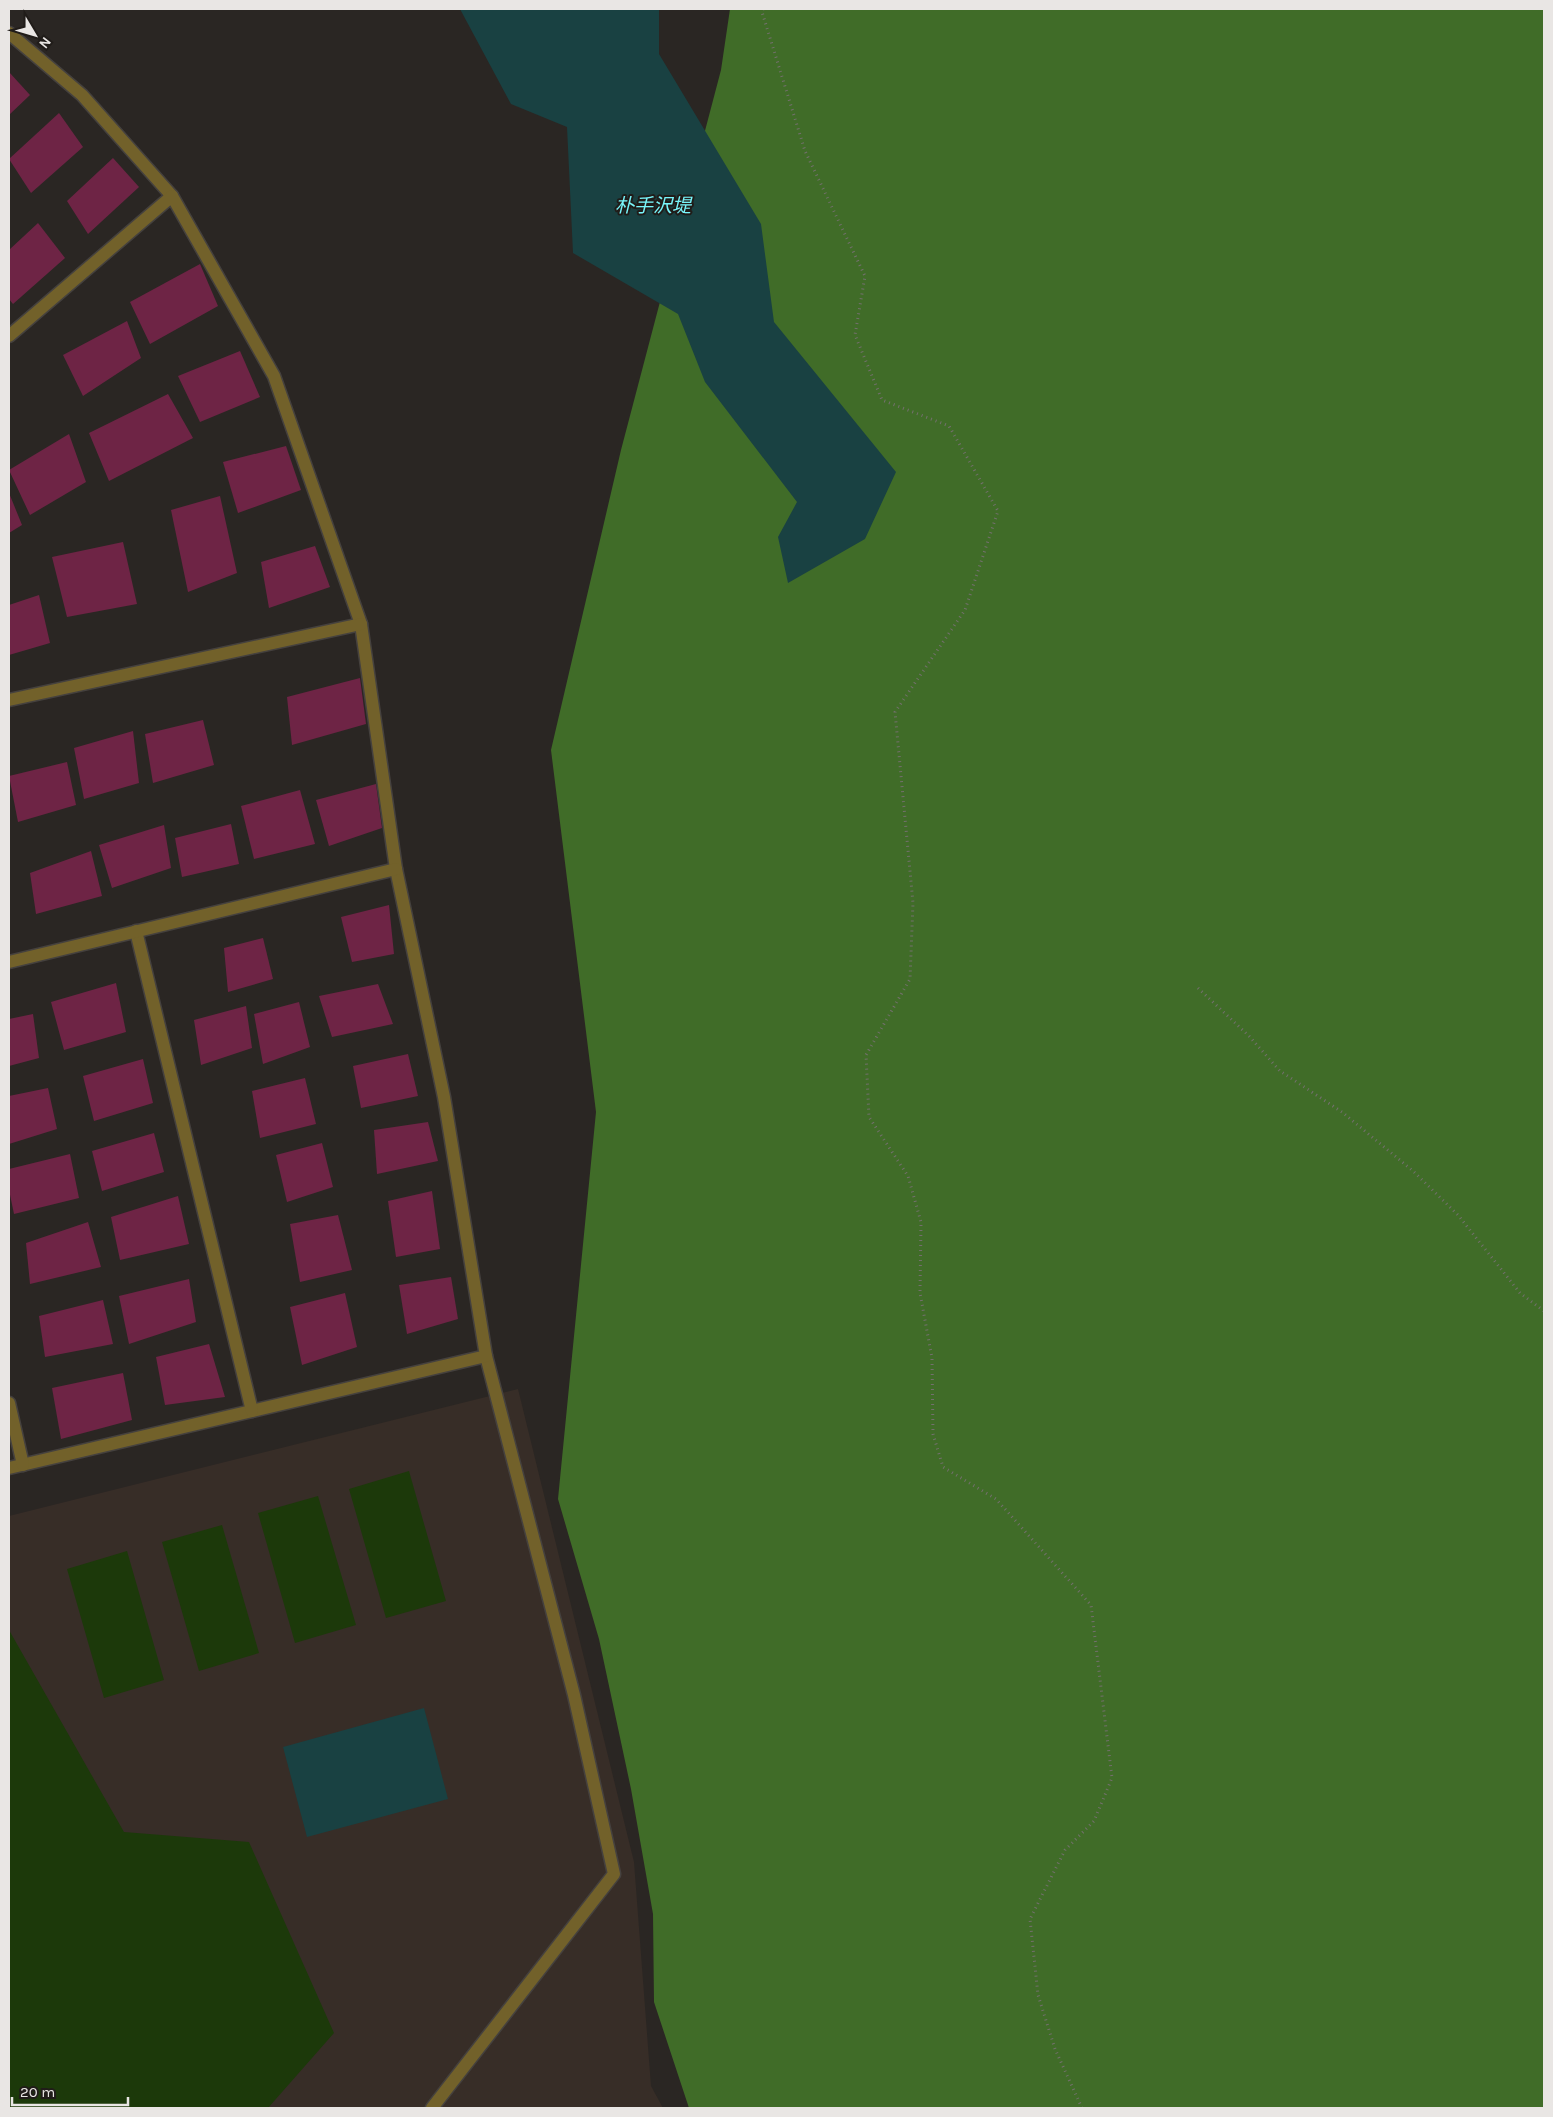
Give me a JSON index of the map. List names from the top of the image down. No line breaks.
{"water":["朴手沢堤"],"scale_bar":"20 m","north":"bottom right"}
